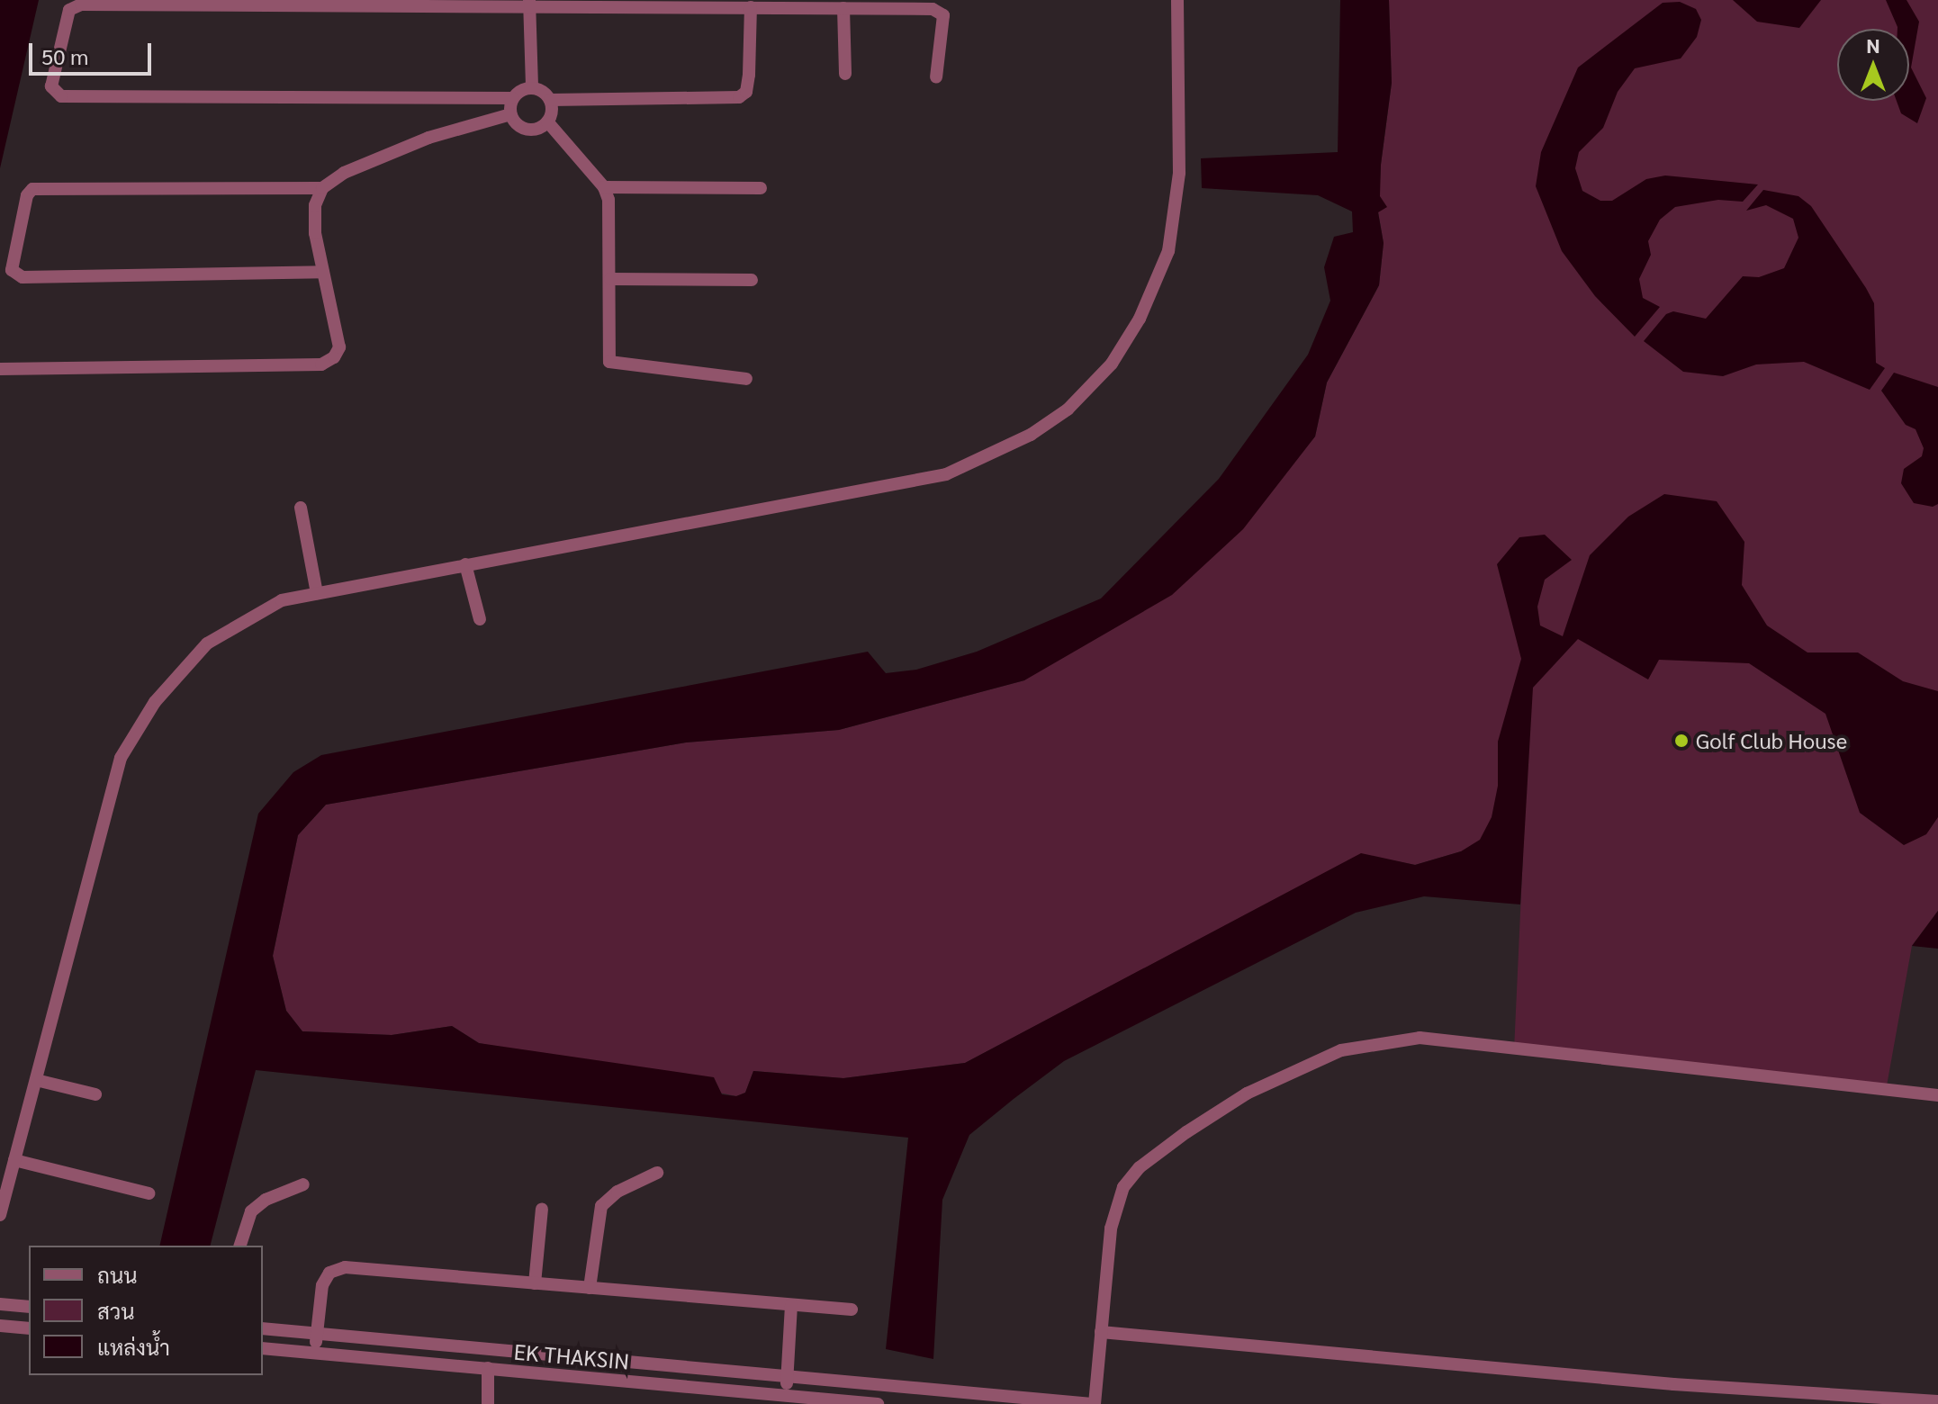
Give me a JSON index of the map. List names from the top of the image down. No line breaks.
{"streets":{"street":["EK THAKSIN"]},"places":["Golf Club House"],"legend":["ถนน","สวน","แหล่งน้ำ"],"scale_bar":"50 m","north":"top"}
